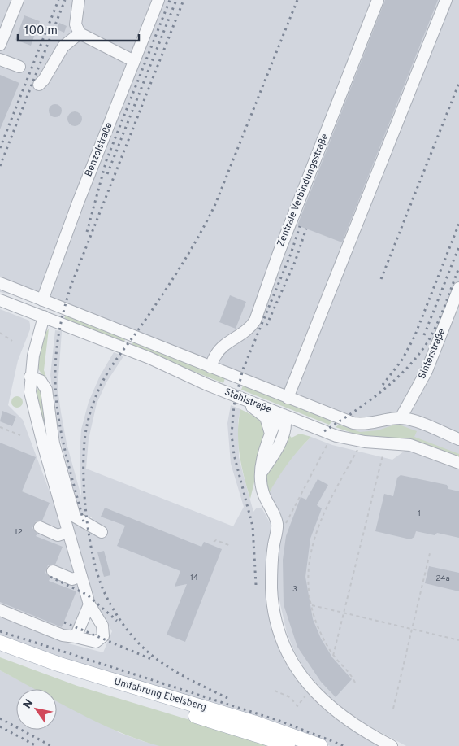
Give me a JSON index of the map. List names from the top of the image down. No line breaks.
{"streets":{"main road":["Umfahrung Ebelsberg"],"street":["Benzolstraße","Zentrale Verbindungsstraße","Sinterstraße","Stahlstraße"]},"house_numbers":["1","12","14","24a","3"],"scale_bar":"100 m","north":"top left"}
